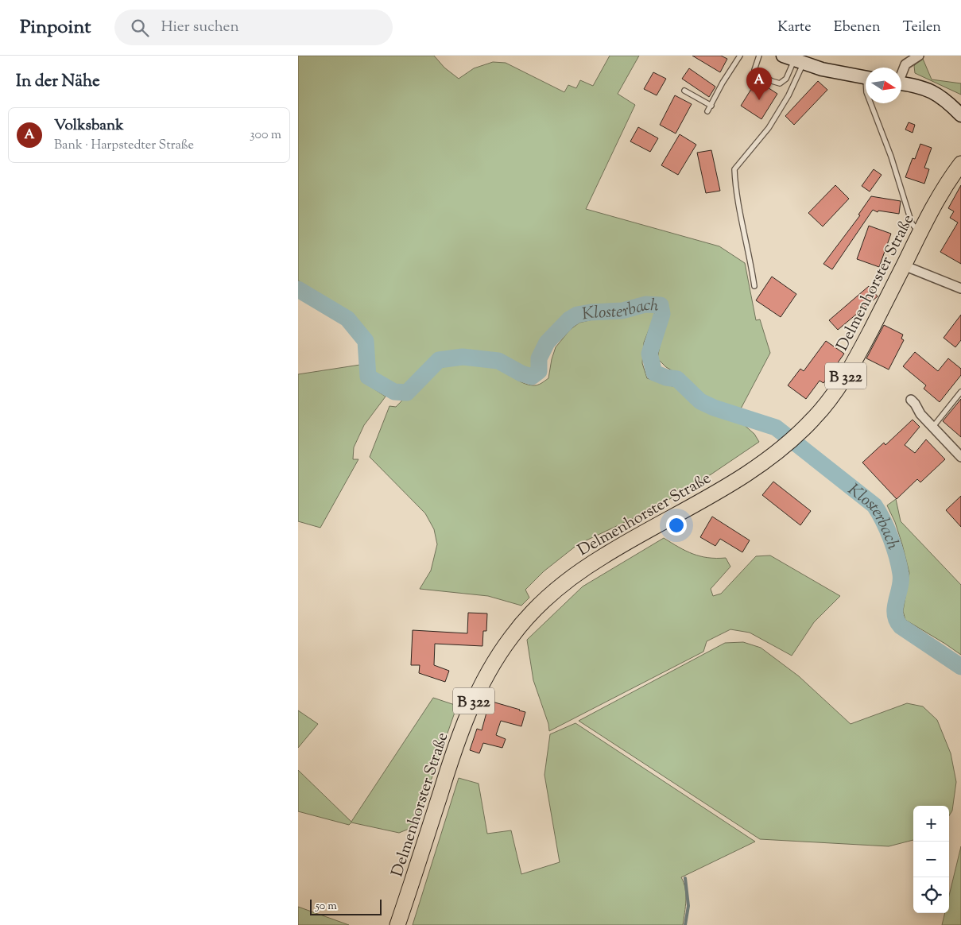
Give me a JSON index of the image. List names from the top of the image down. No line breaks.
{"streets":{"main road":["Delmenhorster Straße","B 322"]},"water":["Klosterbach"],"scale_bar":"50 m","north":"right","page":{"header":"Pinpoint","search":"Hier suchen","nav":["Karte","Ebenen","Teilen"],"heading":"In der Nähe","pins":"A","list":[{"mark":"A","name":"Volksbank","note":"Bank · Harpstedter Straße","value":"300 m"}],"map_buttons":["+","−"],"scale":"50 m"}}
